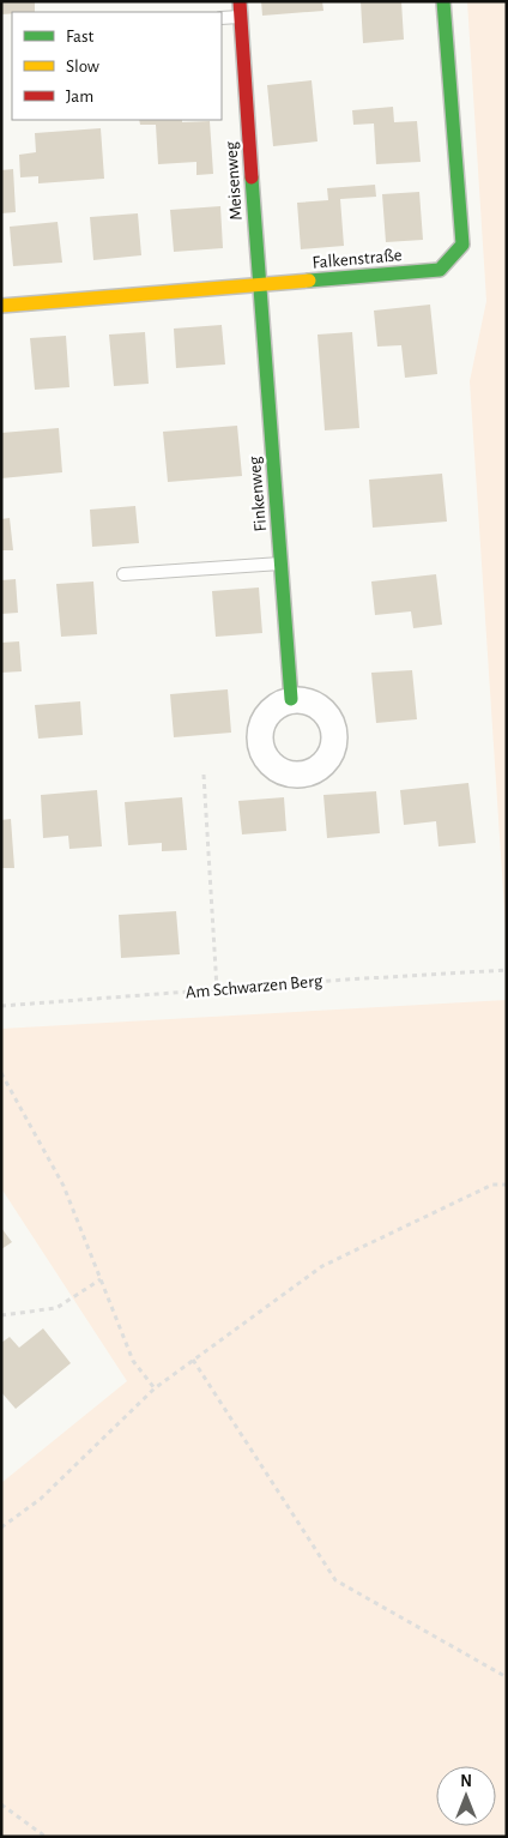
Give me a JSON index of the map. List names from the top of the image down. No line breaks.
{"streets":{"street":["Meisenweg","Falkenstraße","Finkenweg"],"path":["Am Schwarzen Berg"]},"crossings":[["Meisenweg","Falkenstraße"],["Meisenweg","Finkenweg"],["Falkenstraße","Finkenweg"]],"legend":["Fast","Slow","Jam"],"north":"top"}
